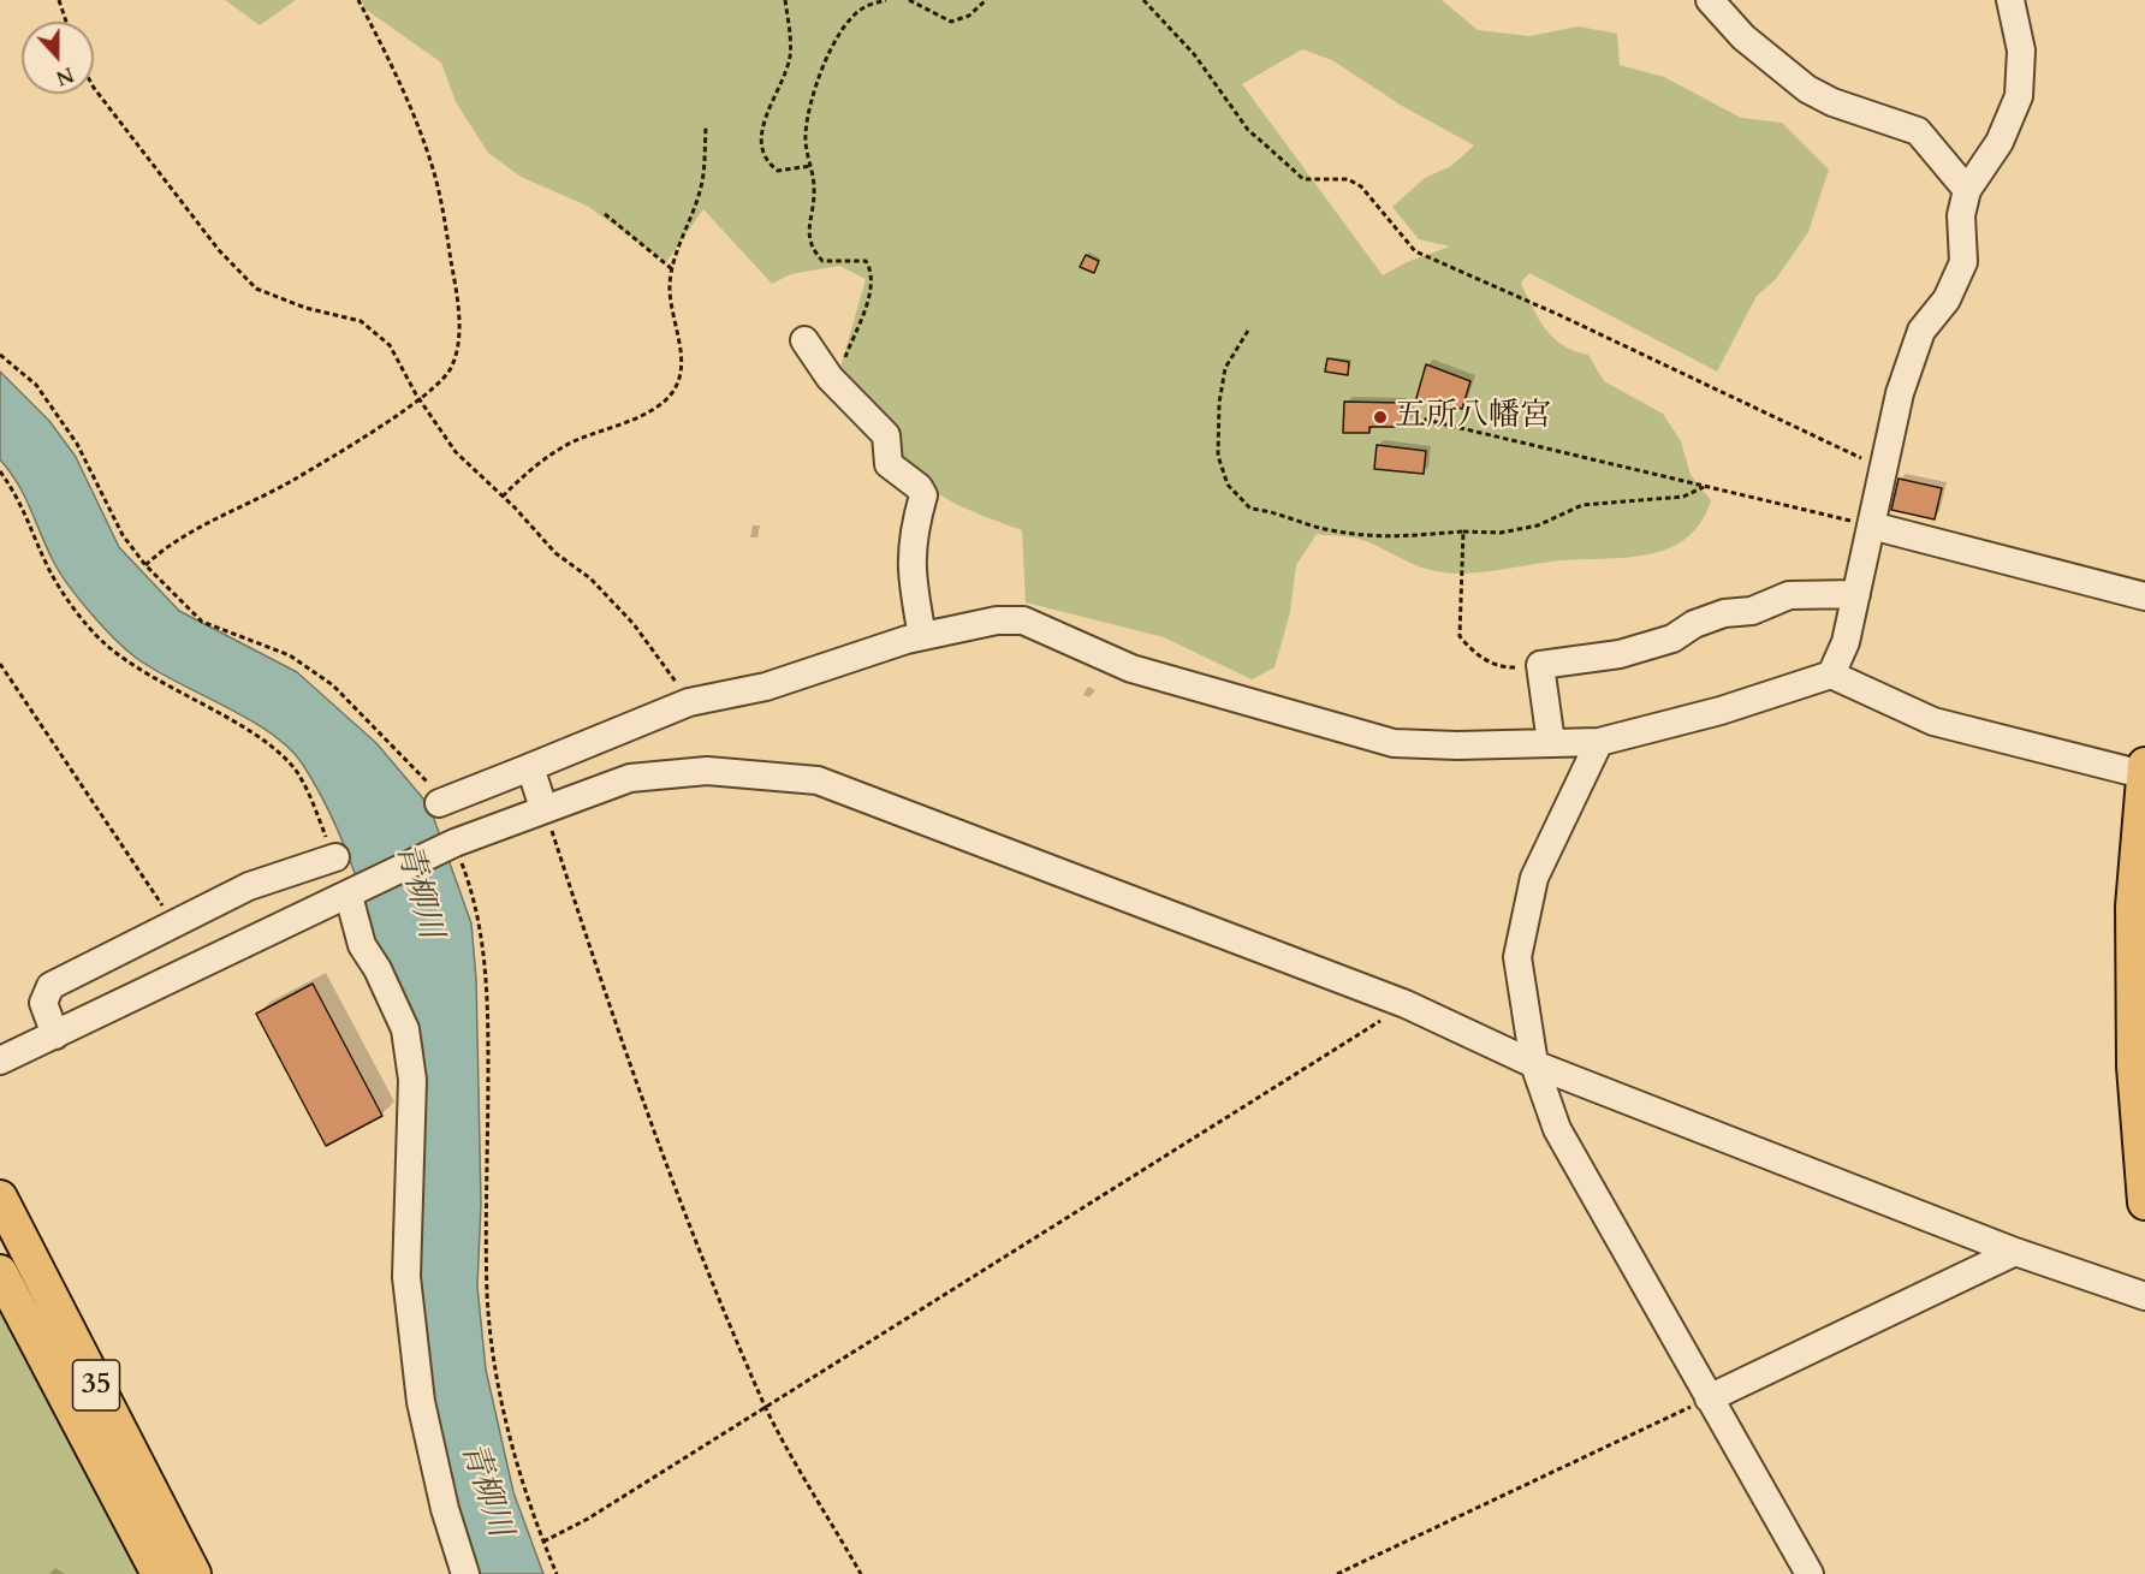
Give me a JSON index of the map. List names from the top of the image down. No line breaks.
{"streets":{"main road":["35"]},"water":["青柳川"],"places":["五所八幡宮"],"north":"bottom"}
